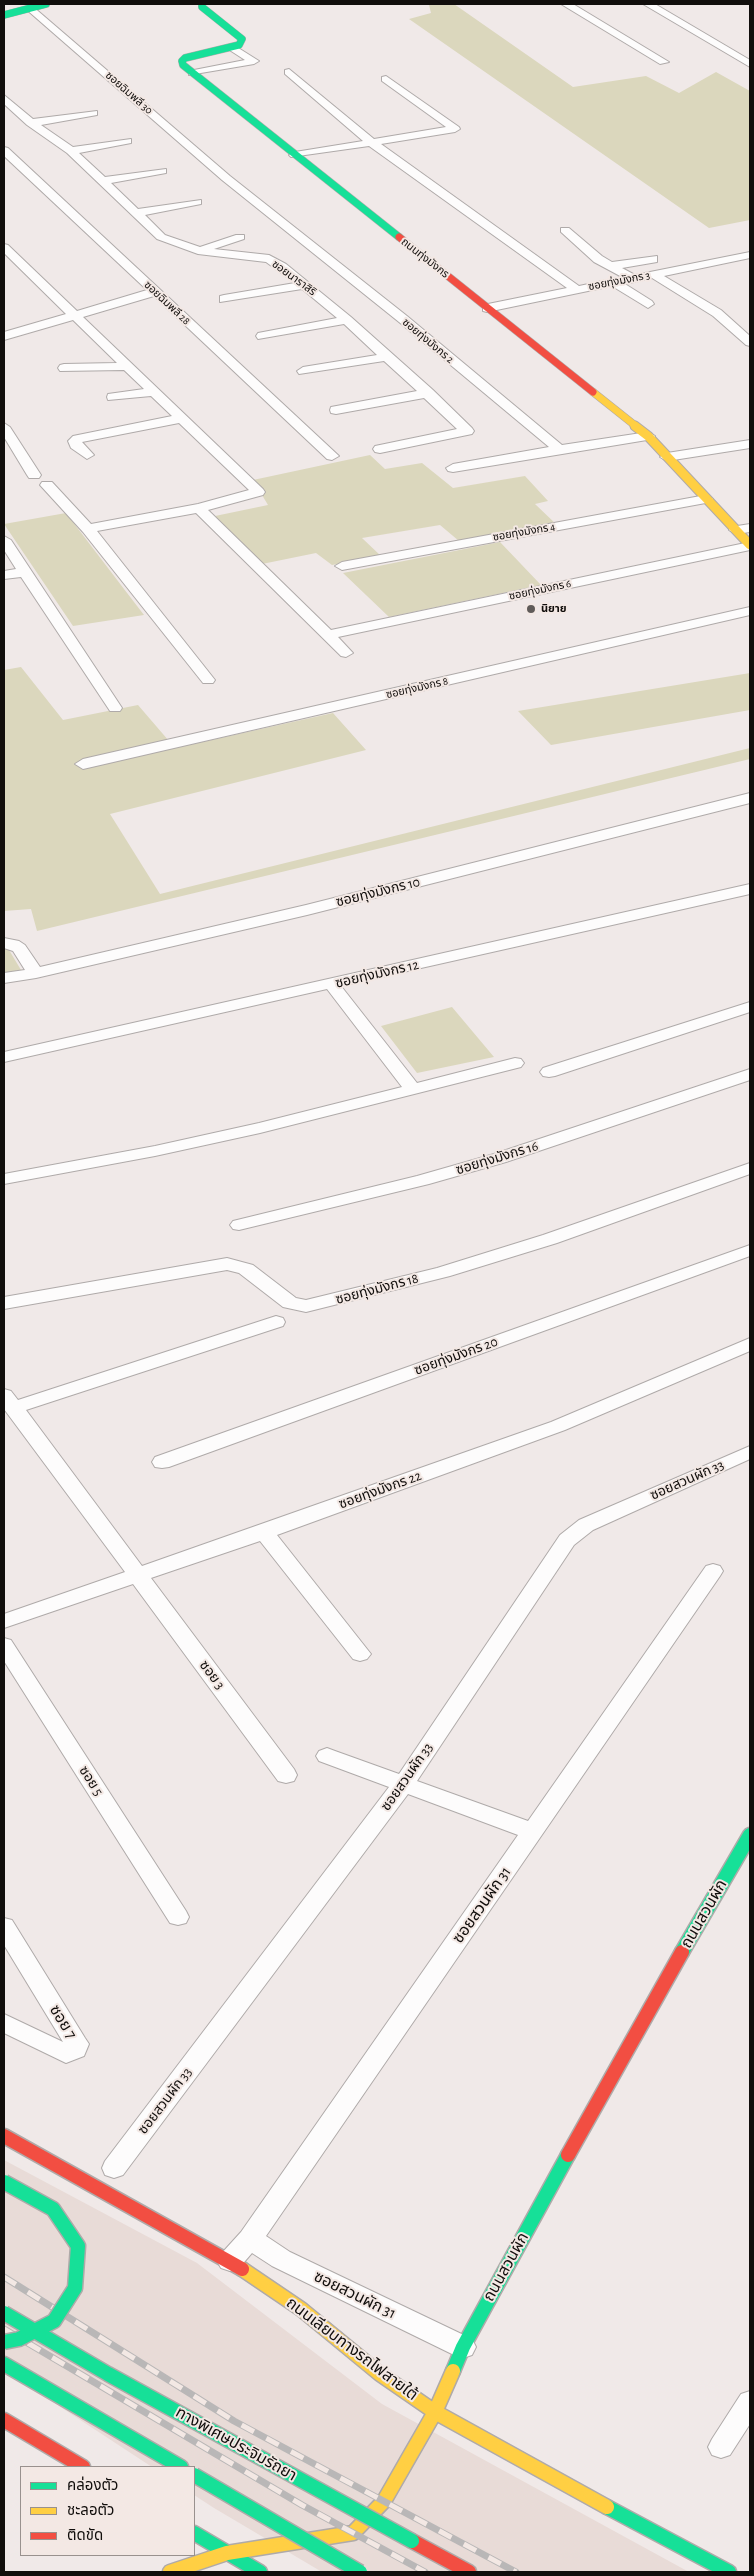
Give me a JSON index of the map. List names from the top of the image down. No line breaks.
{"streets":{"main road":["ถนนทุ่งมังกร","ถนนสวนผัก","ถนนเลียบทางรถไฟสายใต้","ทางพิเศษประจิมรัถยา"],"street":["ซอยฉิมพลี 30","ซอยนาราสิริ","ซอยทุ่งมังกร 3","ซอยฉิมพลี 28","ซอยทุ่งมังกร 2","ซอยทุ่งมังกร 4","ซอยทุ่งมังกร 6","ซอยทุ่งมังกร 8","ซอยทุ่งมังกร 10","ซอยทุ่งมังกร 12","ซอยทุ่งมังกร 16","ซอยทุ่งมังกร 18","ซอยทุ่งมังกร 20","ซอยสวนผัก 33","ซอยทุ่งมังกร 22","ซอย 3","ซอย 5","ซอยสวนผัก 31","ซอย 7"]},"crossings":[["ซอยฉิมพลี 30","ซอยทุ่งมังกร 2"],["ถนนทุ่งมังกร","ซอยทุ่งมังกร 3"],["ถนนทุ่งมังกร","ซอยทุ่งมังกร 4"],["ถนนทุ่งมังกร","ซอยทุ่งมังกร 6"],["ซอยทุ่งมังกร 22","ซอย 3"],["ซอยสวนผัก 31","ถนนสวนผัก"],["ซอยสวนผัก 31","ถนนเลียบทางรถไฟสายใต้"],["ถนนสวนผัก","ถนนเลียบทางรถไฟสายใต้"]],"places":["นิยาย"],"legend":["คล่องตัว","ชะลอตัว","ติดขัด"]}
